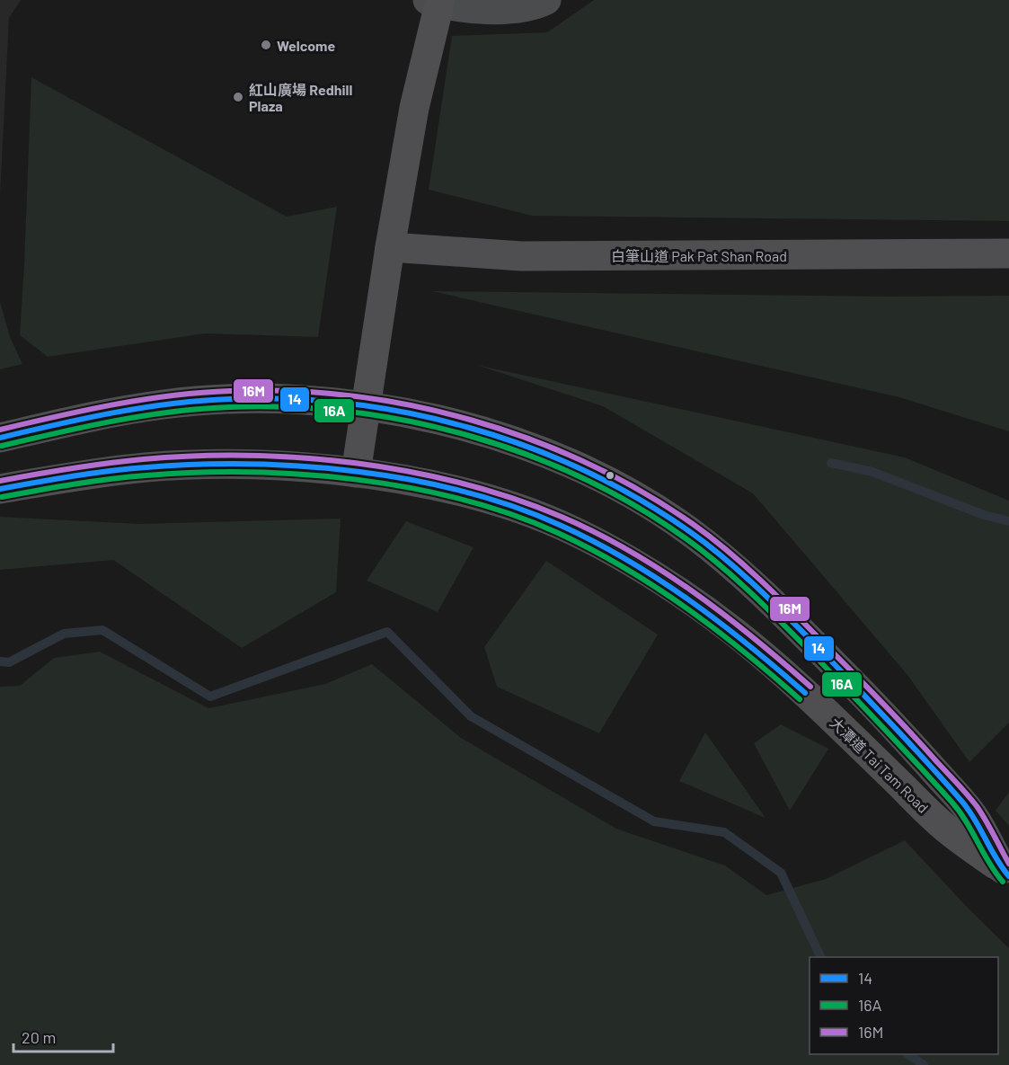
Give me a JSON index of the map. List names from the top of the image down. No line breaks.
{"streets":{"main road":["白筆山道 Pak Pat Shan Road","大潭道 Tai Tam Road"]},"places":["Welcome","紅山廣場 Redhill Plaza"],"lines":["transit line 16M","transit line 14","transit line 16A"],"legend":["14","16A","16M"],"scale_bar":"20 m"}
